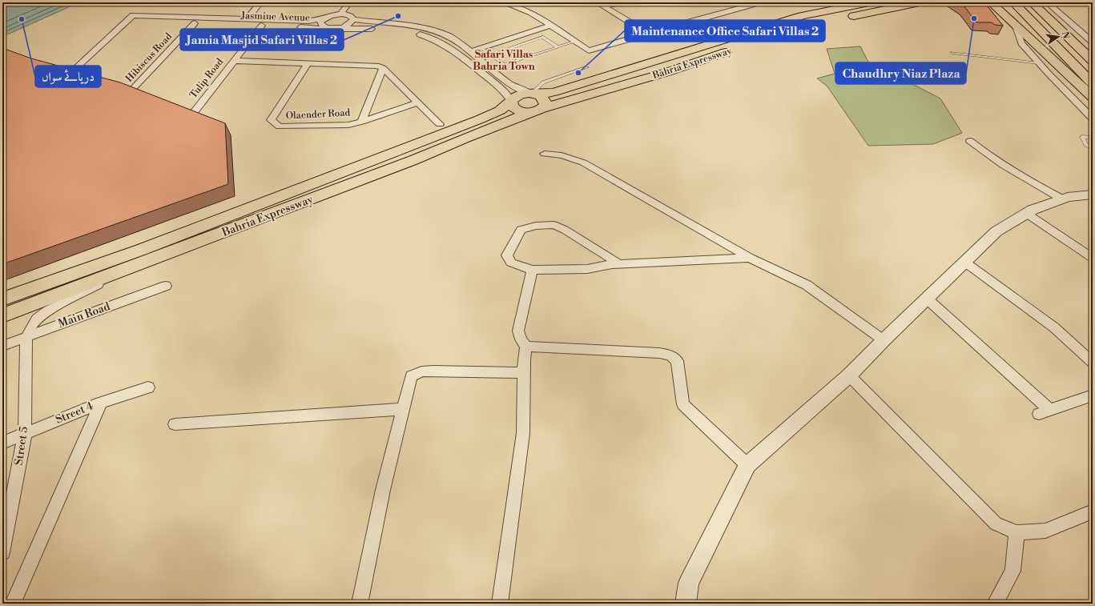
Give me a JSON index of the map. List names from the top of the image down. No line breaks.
{"streets":{"main road":["Bahria Expressway"],"street":["Jasmine Avenue","Hibiscus Road","Tulip Road","Olaender Road","Main Road","Street 4","Street 5"]},"crossings":[["Jasmine Avenue","Hibiscus Road"],["Jasmine Avenue","Tulip Road"],["Main Road","Street 5"],["Street 4","Street 5"]],"districts":["Safari Villas Bahria Town"],"places":["Jamia Masjid Safari Villas 2","Chaudhry Niaz Plaza","دریائے سواں","Maintenance Office Safari Villas 2"],"north":"right"}
